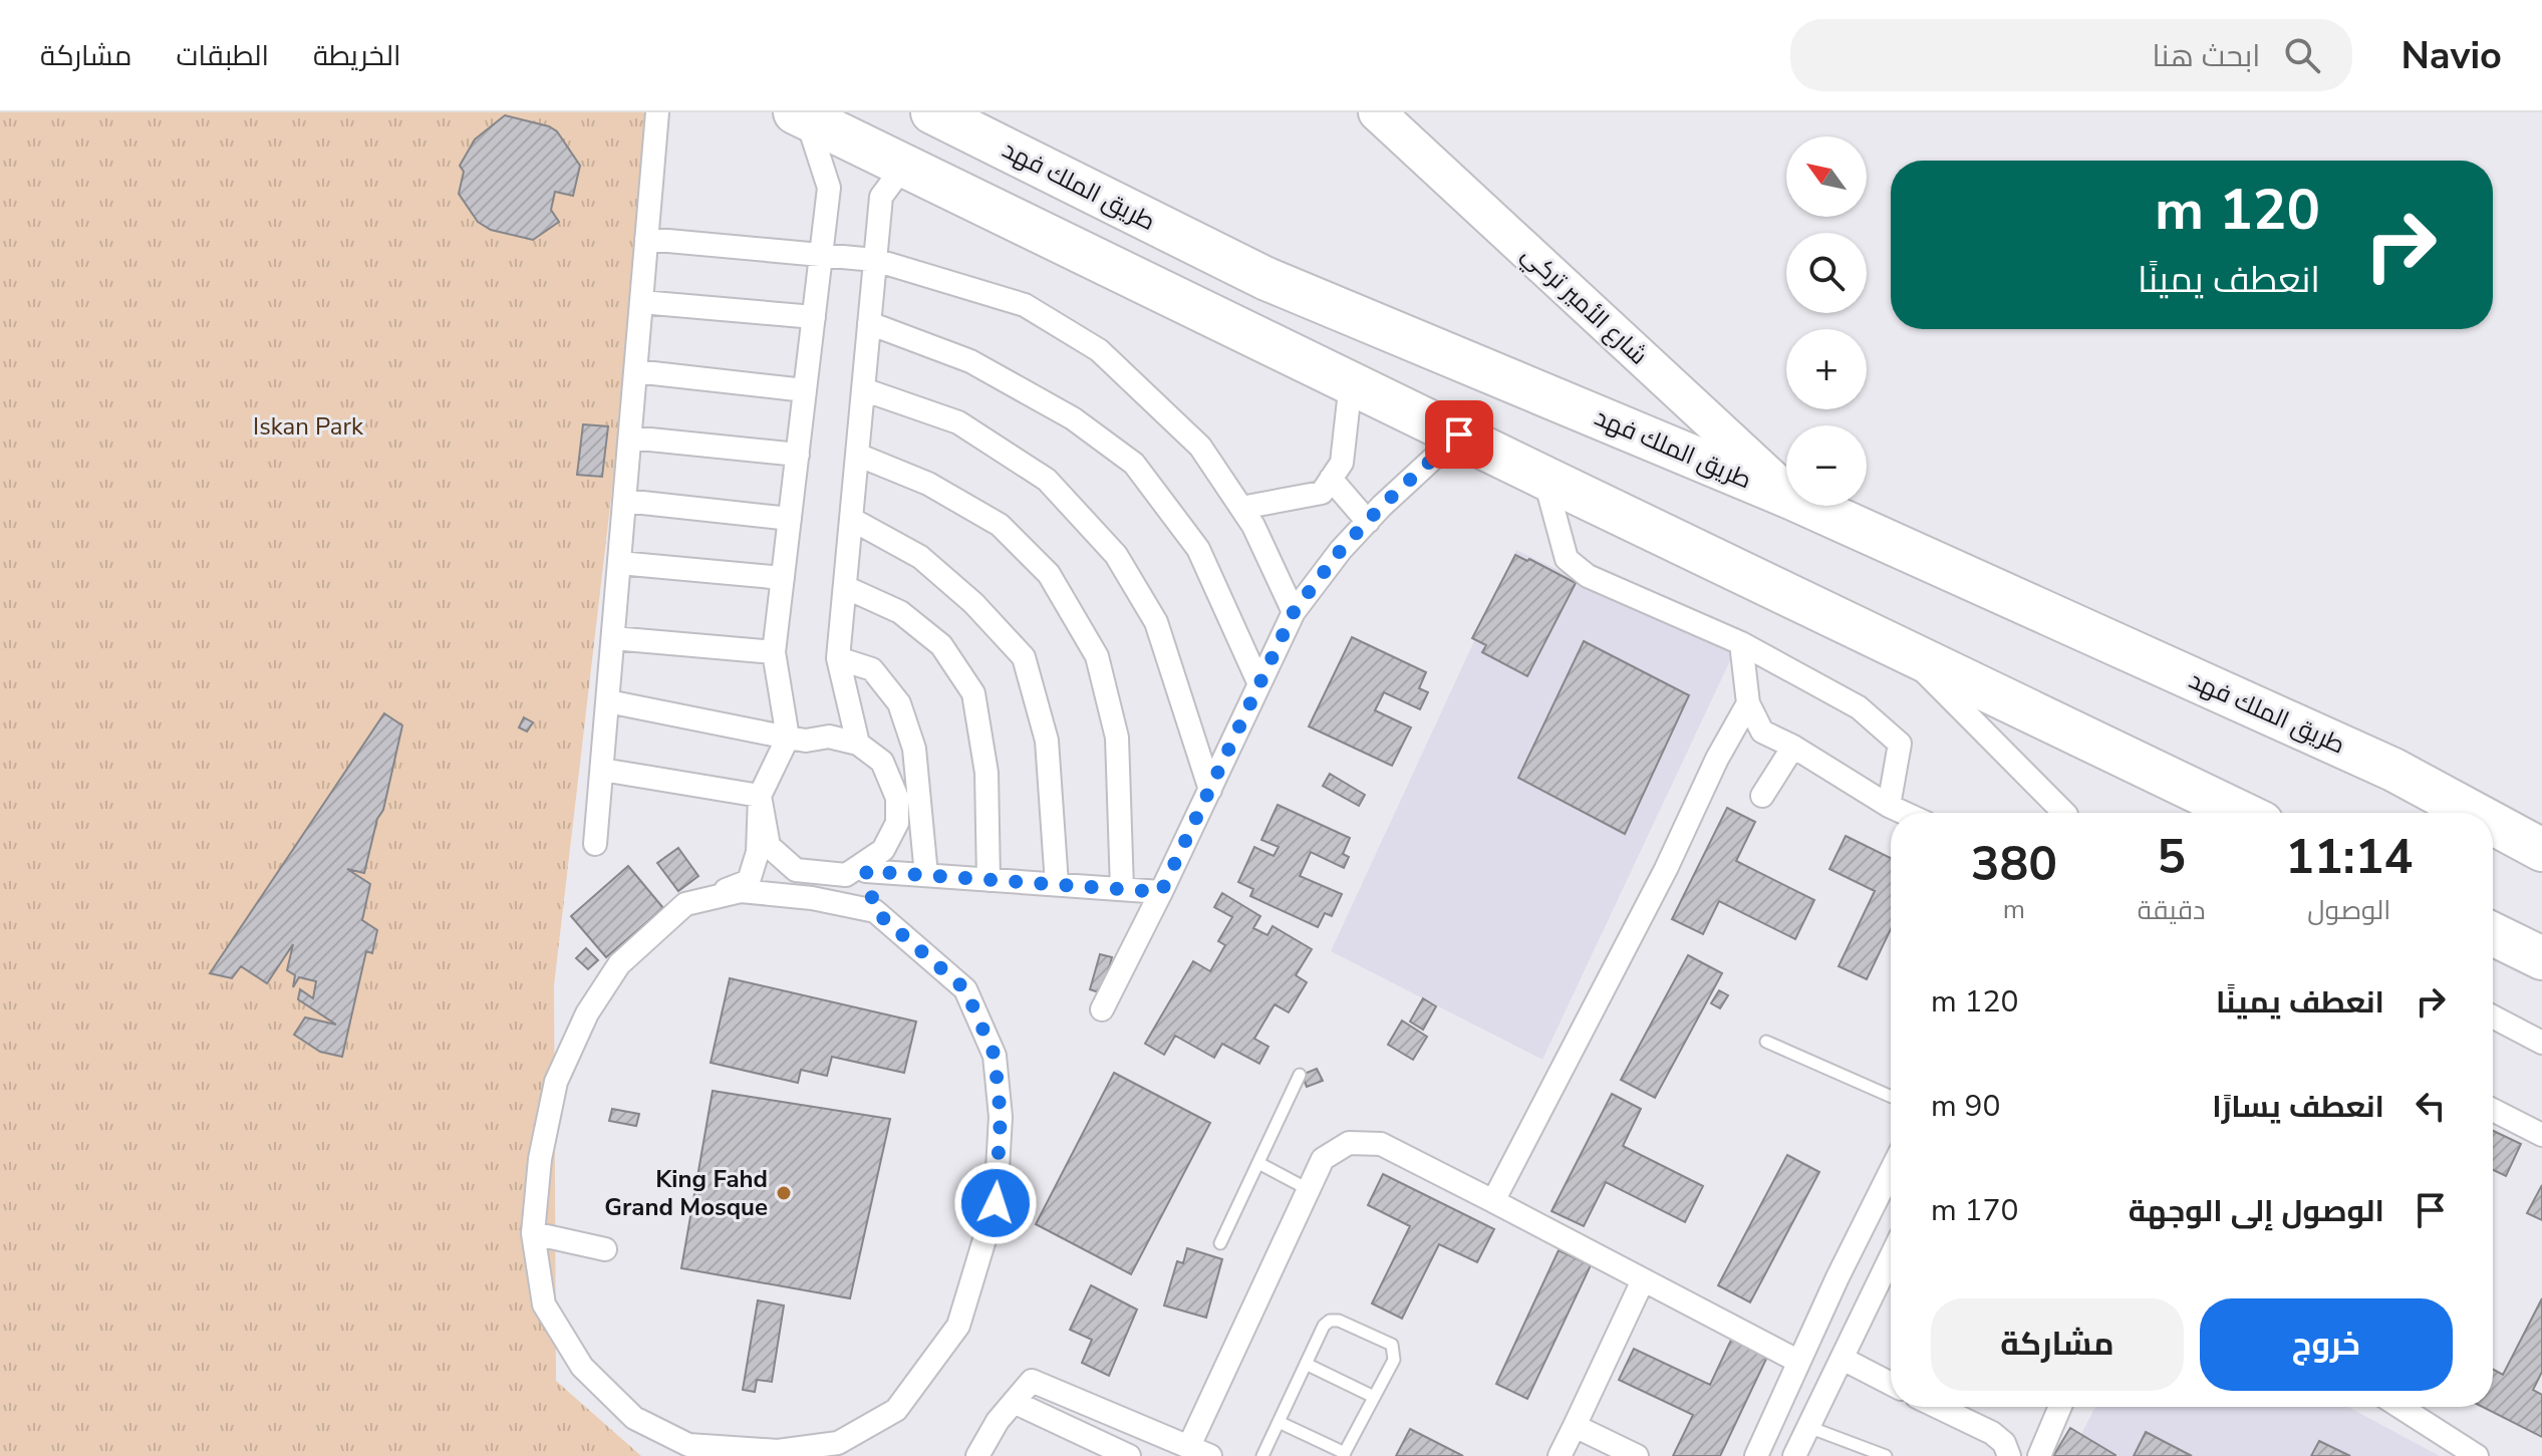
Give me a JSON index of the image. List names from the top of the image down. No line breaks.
{"streets":{"highway":["طريق الملك فهد"],"main road":["شارع الأمير تركي"]},"parks":["Iskan Park"],"places":["King Fahd Grand Mosque"],"north":"top left","page":{"header":"Navio","search":"ابحث هنا","nav":["الخريطة","الطبقات","مشاركة"],"map_buttons":["+","−"],"turn":["120 m","انعطف يمينًا"],"eta":["11:14","الوصول","5","دقيقة","380","m"],"list":[{"name":"انعطف يمينًا","value":"120 m"},{"name":"انعطف يسارًا","value":"90 m"},{"name":"الوصول إلى الوجهة","value":"170 m"}],"buttons":["خروج","مشاركة"]}}
